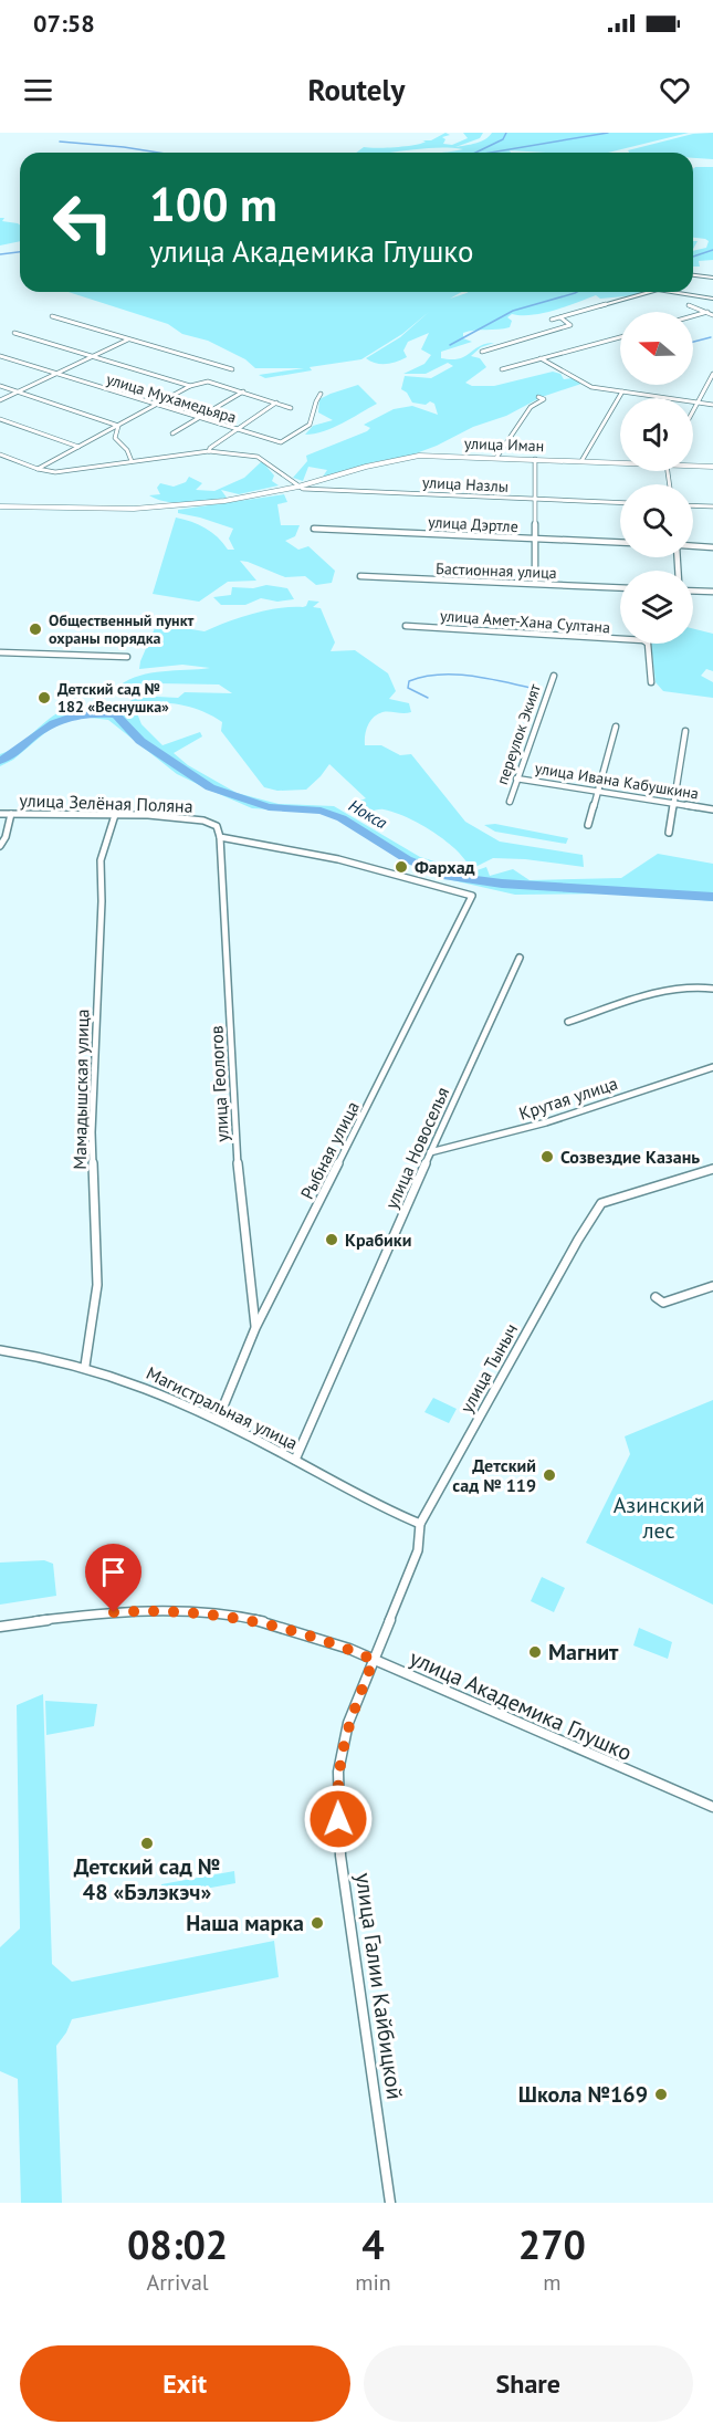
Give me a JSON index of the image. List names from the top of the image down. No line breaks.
{"streets":{"street":["улица Мухамедьяра","улица Иман","улица Назлы","улица Дэртле","Бастионная улица","улица Амет-Хана Султана","переулок Экият","улица Ивана Кабушкина","улица Зелёная Поляна","улица Геологов","Мамадышская улица","Крутая улица","улица Новоселья","Рыбная улица","улица Тыныч","Магистральная улица","улица Академика Глушко","улица Галии Кайбицкой"]},"crossings":[["улица Иман","улица Назлы"],["переулок Экият","улица Ивана Кабушкина"],["улица Зелёная Поляна","улица Геологов"],["улица Зелёная Поляна","Мамадышская улица"],["улица Зелёная Поляна","Рыбная улица"],["улица Геологов","Рыбная улица"],["Мамадышская улица","Магистральная улица"],["Крутая улица","улица Новоселья"],["улица Новоселья","Магистральная улица"],["Рыбная улица","Магистральная улица"],["улица Тыныч","Магистральная улица"],["улица Тыныч","улица Академика Глушко"],["улица Тыныч","улица Галии Кайбицкой"],["улица Академика Глушко","улица Галии Кайбицкой"]],"water":["Нокса"],"parks":["Азинский лес"],"places":["Общественный пункт охраны порядка","Детский сад № 182 «Веснушка»","Фархад","Созвездие Казань","Крабики","Детский сад № 119","Магнит","Детский сад № 48 «Бэлэкэч»","Наша марка","Школа №169"],"north":"left","page":{"status":"07:58","header":"Routely","turn":["100 m","улица Академика Глушко"],"eta":["08:02","Arrival","4","min","270","m"],"buttons":["Exit","Share"]}}
